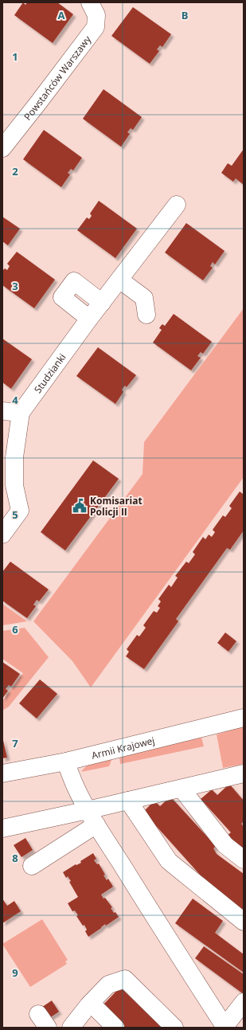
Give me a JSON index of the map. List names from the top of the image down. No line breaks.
{"streets":{"street":["Powstańców Warszawy","Studzianki","Armii Krajowej"]},"places":{"public building":["Komisariat Policji II"]},"grid":{"columns":["A","B"],"rows":["1","2","3","4","5","6","7","8","9"]}}
